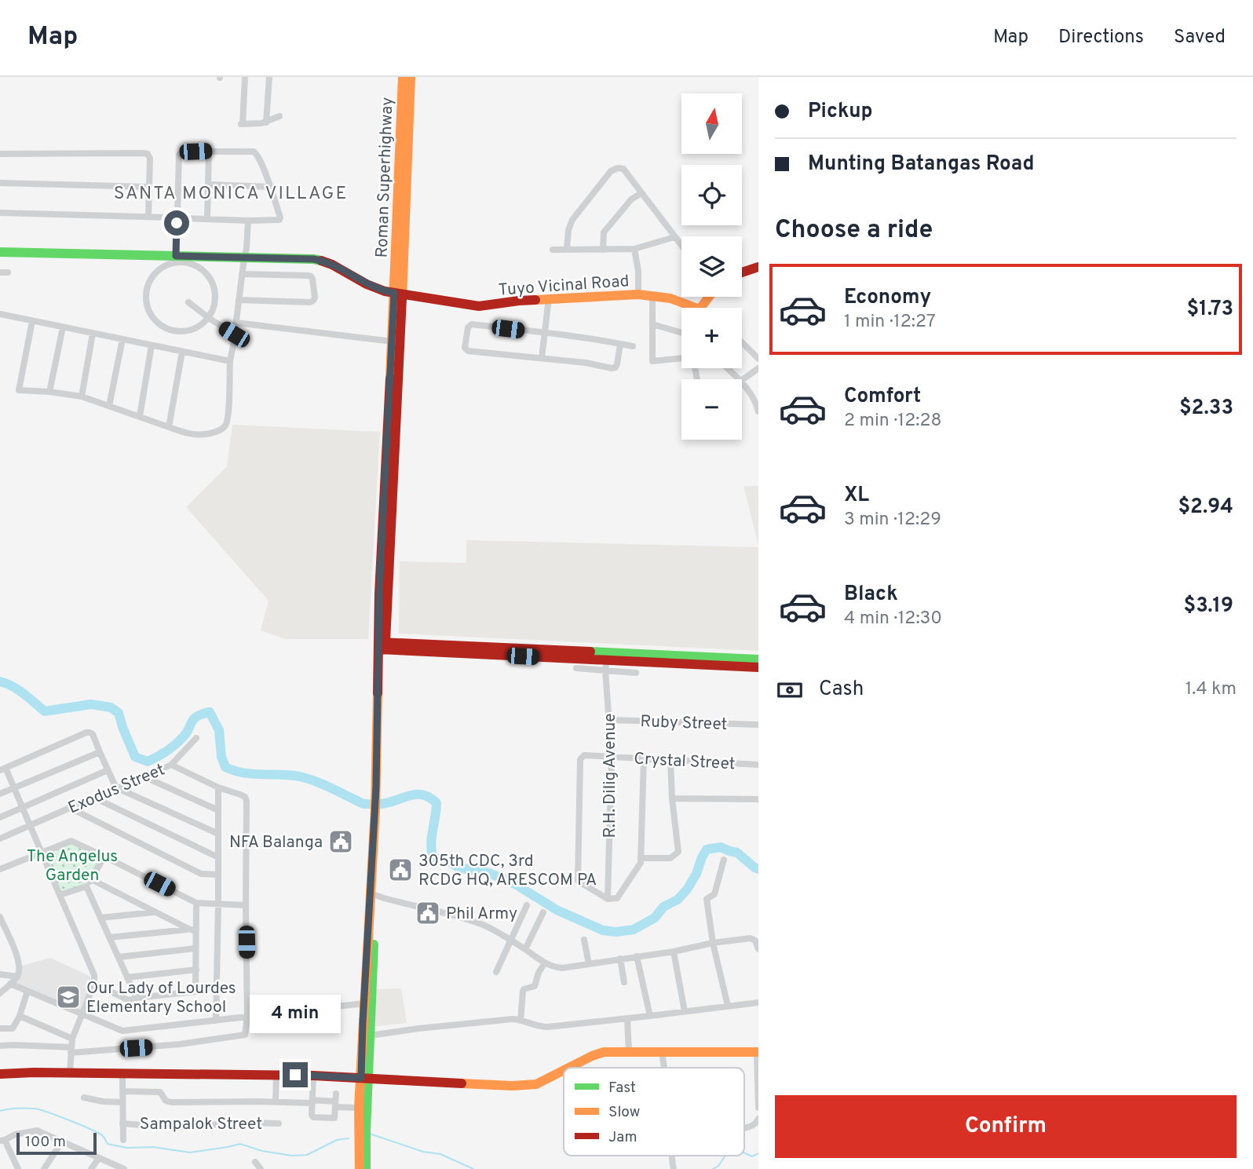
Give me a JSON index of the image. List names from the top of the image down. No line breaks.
{"streets":{"main road":["Roman Superhighway","Tuyo Vicinal Road"],"street":["Ruby Street","Crystal Street","R.H. Dilig Avenue","Exodus Street","Sampalok Street"]},"crossings":[["Roman Superhighway","Tuyo Vicinal Road"],["Ruby Street","R.H. Dilig Avenue"],["Crystal Street","R.H. Dilig Avenue"]],"districts":["SANTA MONICA VILLAGE"],"parks":["The Angelus Garden"],"places":{"public building":["NFA Balanga","305th CDC, 3rd RCDG HQ, ARESCOM PA","Phil Army"],"school or university":["Our Lady of Lourdes Elementary School"]},"legend":["Fast","Slow","Jam"],"scale_bar":"100 m","north":"top","page":{"header":"Map","nav":["Map","Directions","Saved"],"banner":["Pickup","Munting Batangas Road"],"map_buttons":["+","−"],"heading":"Choose a ride","list":[{"name":"Economy","note":"1 min · 12:27","value":"$1.73"},{"name":"Comfort","note":"2 min · 12:28","value":"$2.33"},{"name":"XL","note":"3 min · 12:29","value":"$2.94"},{"name":"Black","note":"4 min · 12:30","value":"$3.19"}],"pay":["Cash","1.4 km"],"bubble":"4 min","buttons":"Confirm","scale":"100 m"}}
